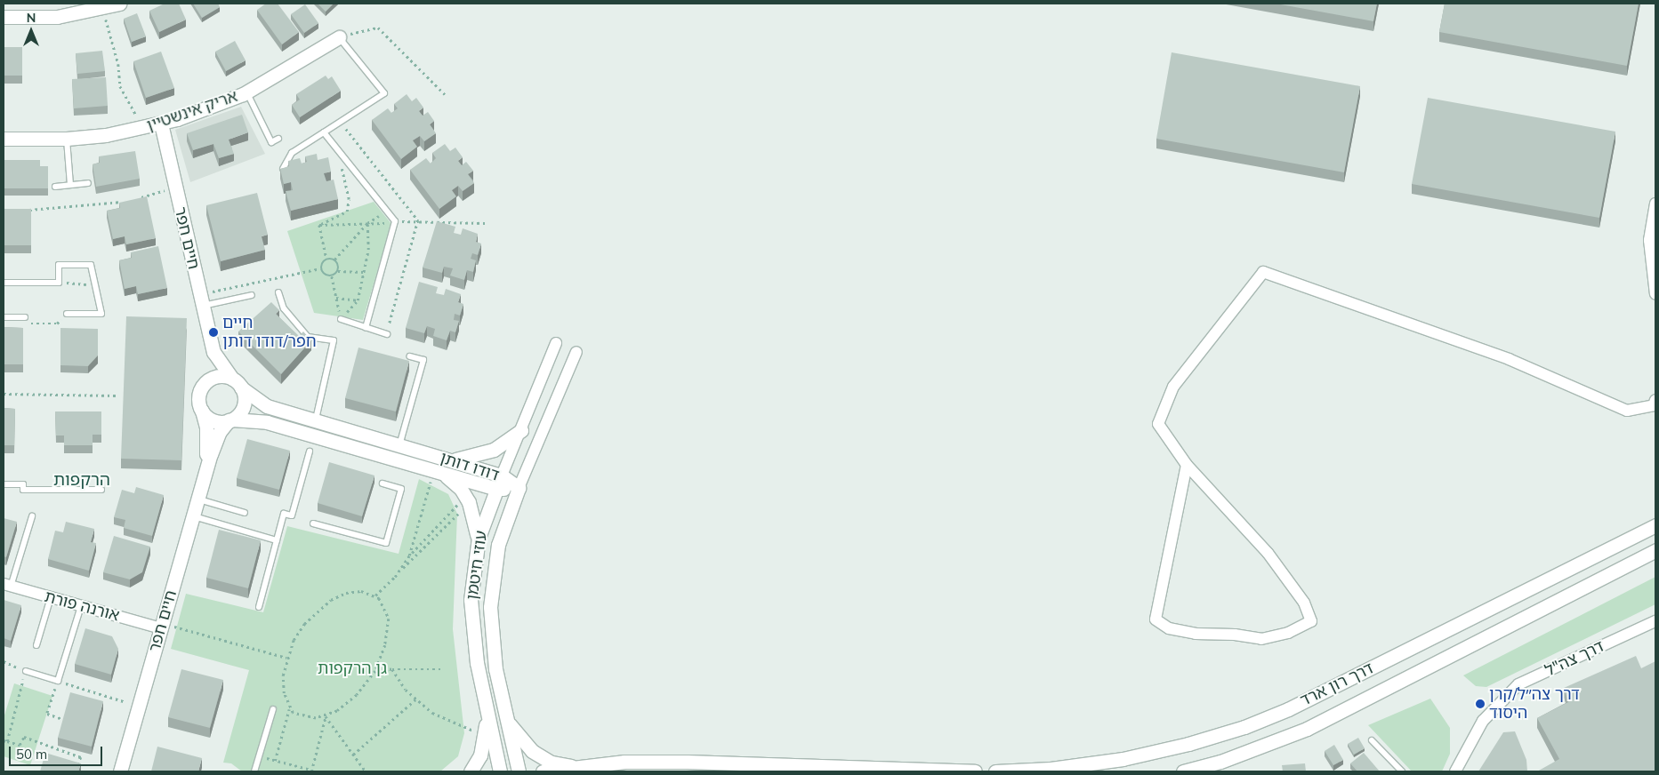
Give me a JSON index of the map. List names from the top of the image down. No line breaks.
{"streets":{"street":["אריק אינשטיין","חיים חפר","דודו דותן","עוזי חיטמן","אורנה פורת","דרך צה\"ל","דרך רון ארד"]},"crossings":[["אריק אינשטיין","חיים חפר"],["חיים חפר","דודו דותן"],["חיים חפר","אורנה פורת"],["דודו דותן","עוזי חיטמן"]],"districts":["הרקפות"],"parks":["גן הרקפות"],"places":["חיים חפר/דודו דותן","דרך צה״ל/קרן היסוד"],"scale_bar":"50 m","north":"top"}
